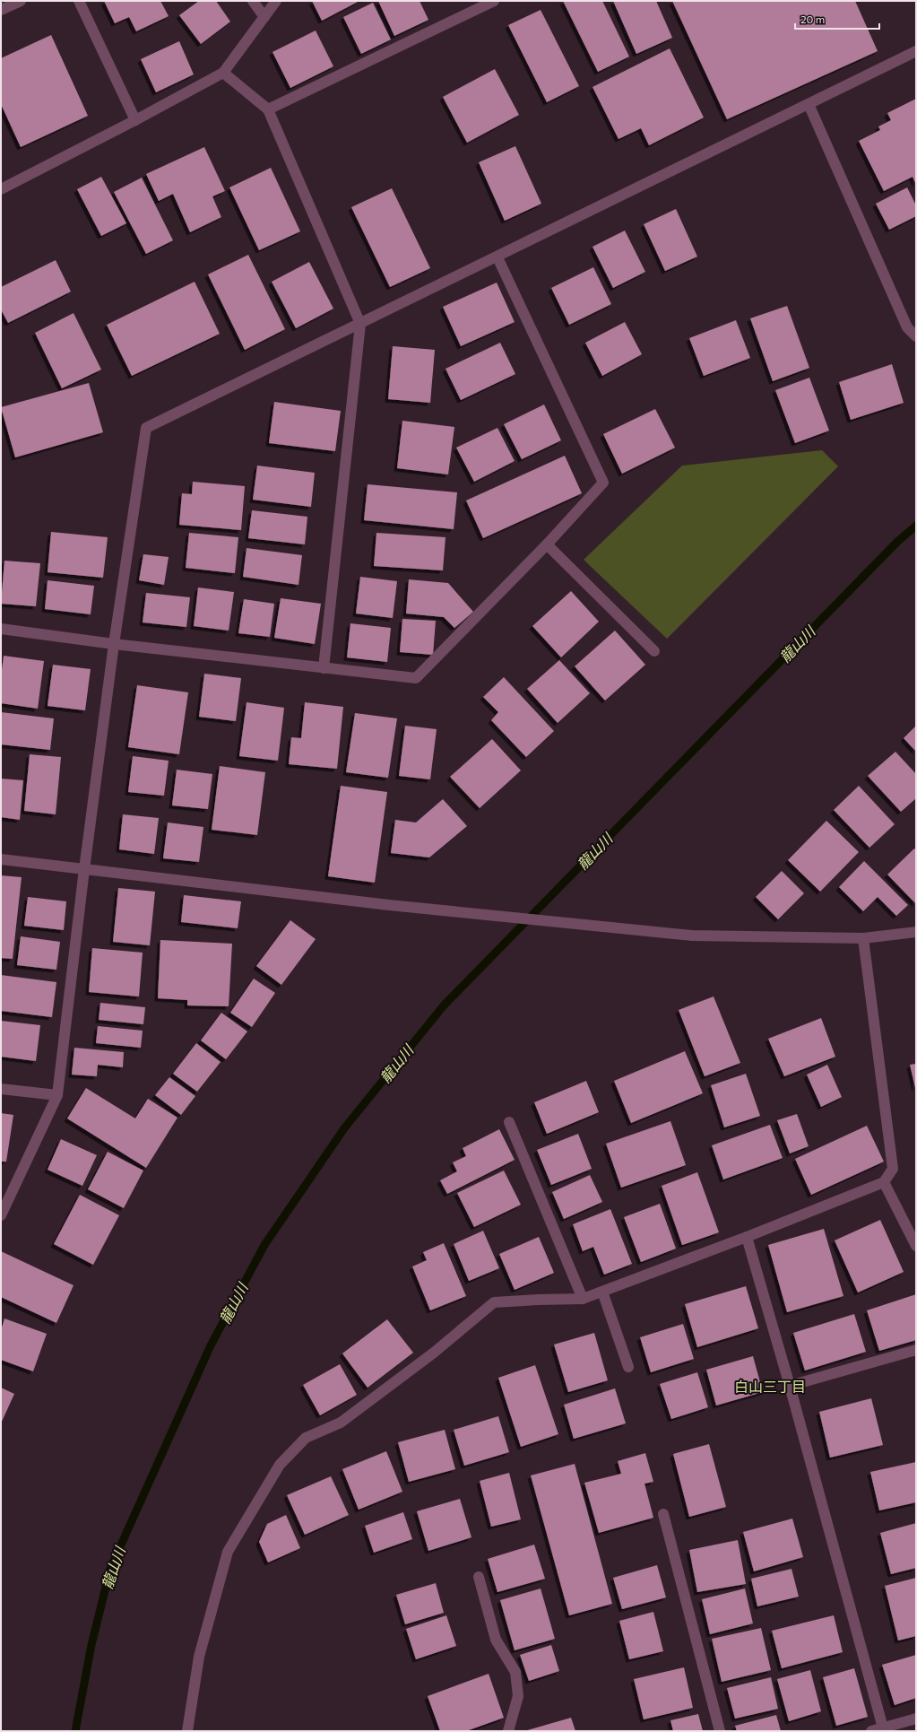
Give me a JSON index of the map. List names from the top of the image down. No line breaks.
{"districts":["白山三丁目"],"water":["龍山川"],"scale_bar":"20 m"}
